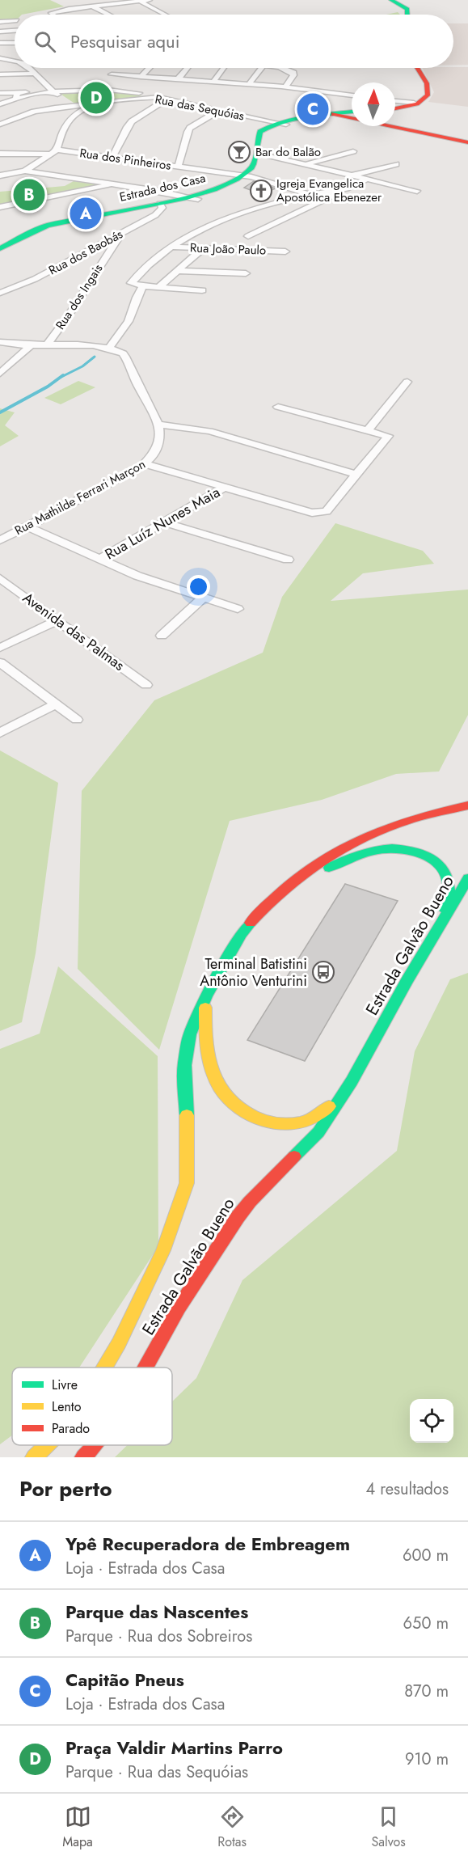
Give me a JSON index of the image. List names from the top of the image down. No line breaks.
{"streets":{"main road":["Estrada dos Casa","Estrada Galvão Bueno"],"street":["Rua das Sequóias","Rua dos Pinheiros","Rua João Paulo","Rua dos Baobás","Rua dos Ingais","Rua Mathilde Ferrari Marçon","Rua Luíz Nunes Maia","Avenida das Palmas"]},"crossings":[["Rua das Sequóias","Estrada dos Casa"],["Rua dos Pinheiros","Estrada dos Casa"],["Estrada dos Casa","Rua dos Baobás"],["Rua dos Baobás","Rua dos Ingais"]],"places":{"bar":["Bar do Balão"],"church":["Igreja Evangelica Apostólica Ebenezer"],"bus stop":["Terminal Batistini Antônio Venturini"]},"legend":["Livre","Lento","Parado"],"north":"top","page":{"search":"Pesquisar aqui","pins":["D","C","B","A"],"heading":["Por perto","4 resultados"],"list":[{"mark":"A","name":"Ypê Recuperadora de Embreagem","note":"Loja · Estrada dos Casa","value":"600 m"},{"mark":"B","name":"Parque das Nascentes","note":"Parque · Rua dos Sobreiros","value":"650 m"},{"mark":"C","name":"Capitão Pneus","note":"Loja · Estrada dos Casa","value":"870 m"},{"mark":"D","name":"Praça Valdir Martins Parro","note":"Parque · Rua das Sequóias","value":"910 m"}],"nav":["Mapa","Rotas","Salvos"]}}
